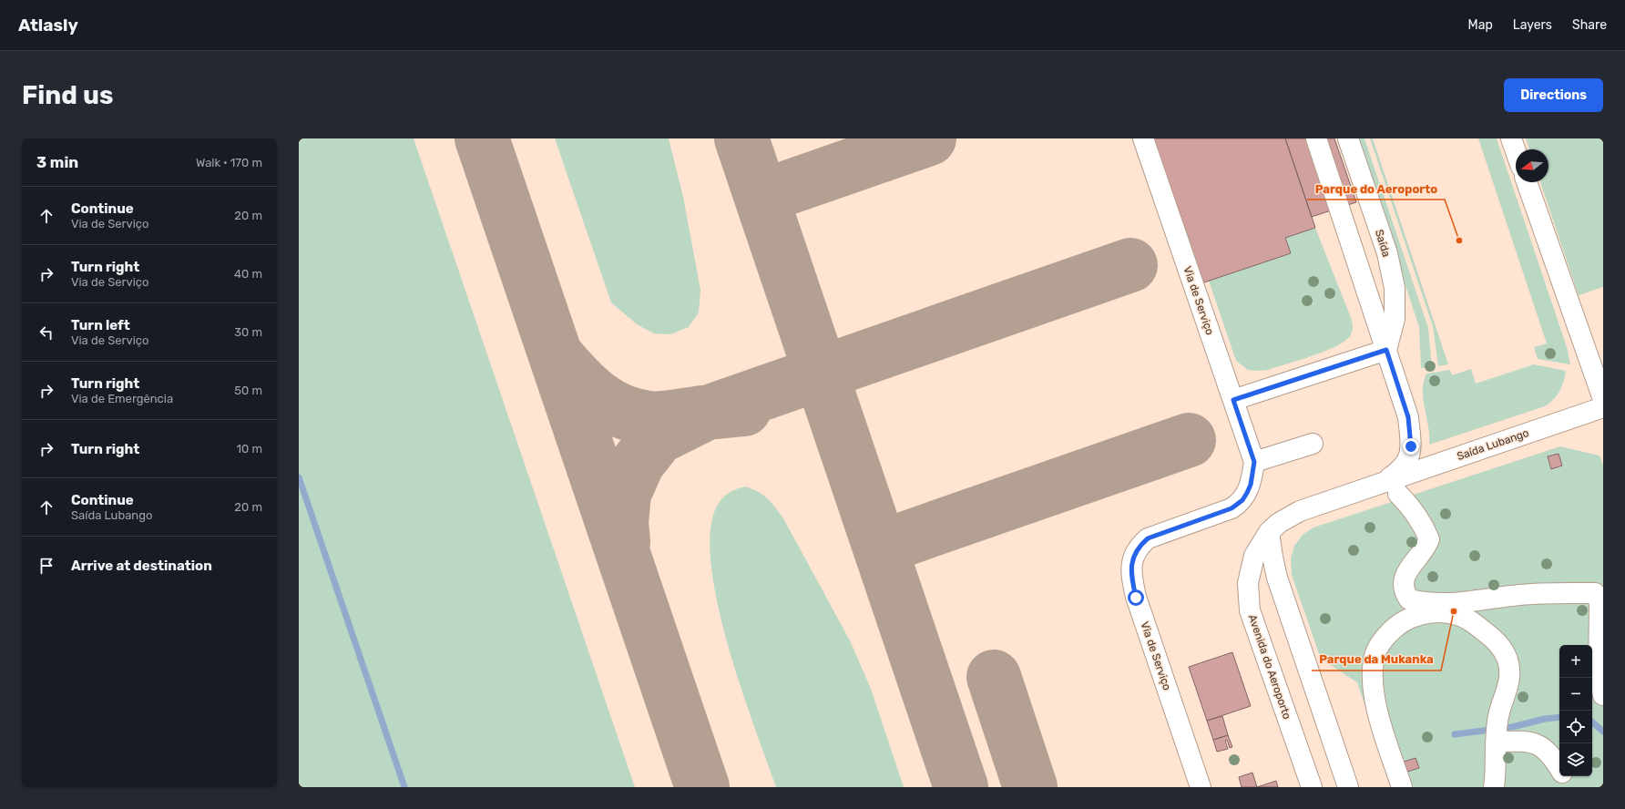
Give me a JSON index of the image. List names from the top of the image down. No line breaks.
{"streets":{"street":["Saída","Via de Serviço","Saída Lubango","Avenida do Aeroporto"]},"crossings":[["Saída","Saída Lubango"],["Saída Lubango","Avenida do Aeroporto"]],"places":["Parque do Aeroporto","Parque da Mukanka"],"north":"left","page":{"header":"Atlasly","nav":["Map","Layers","Share"],"buttons":"Directions","title":"Find us","heading":["3 min","Walk · 170 m"],"list":[["Continue","Via de Serviço","20 m"],["Turn right","Via de Serviço","40 m"],["Turn left","Via de Serviço","30 m"],["Turn right","Via de Emergência","50 m"],["Turn right","10 m"],["Continue","Saída Lubango","20 m"],"Arrive at destination"],"map_buttons":["+","−"]}}
